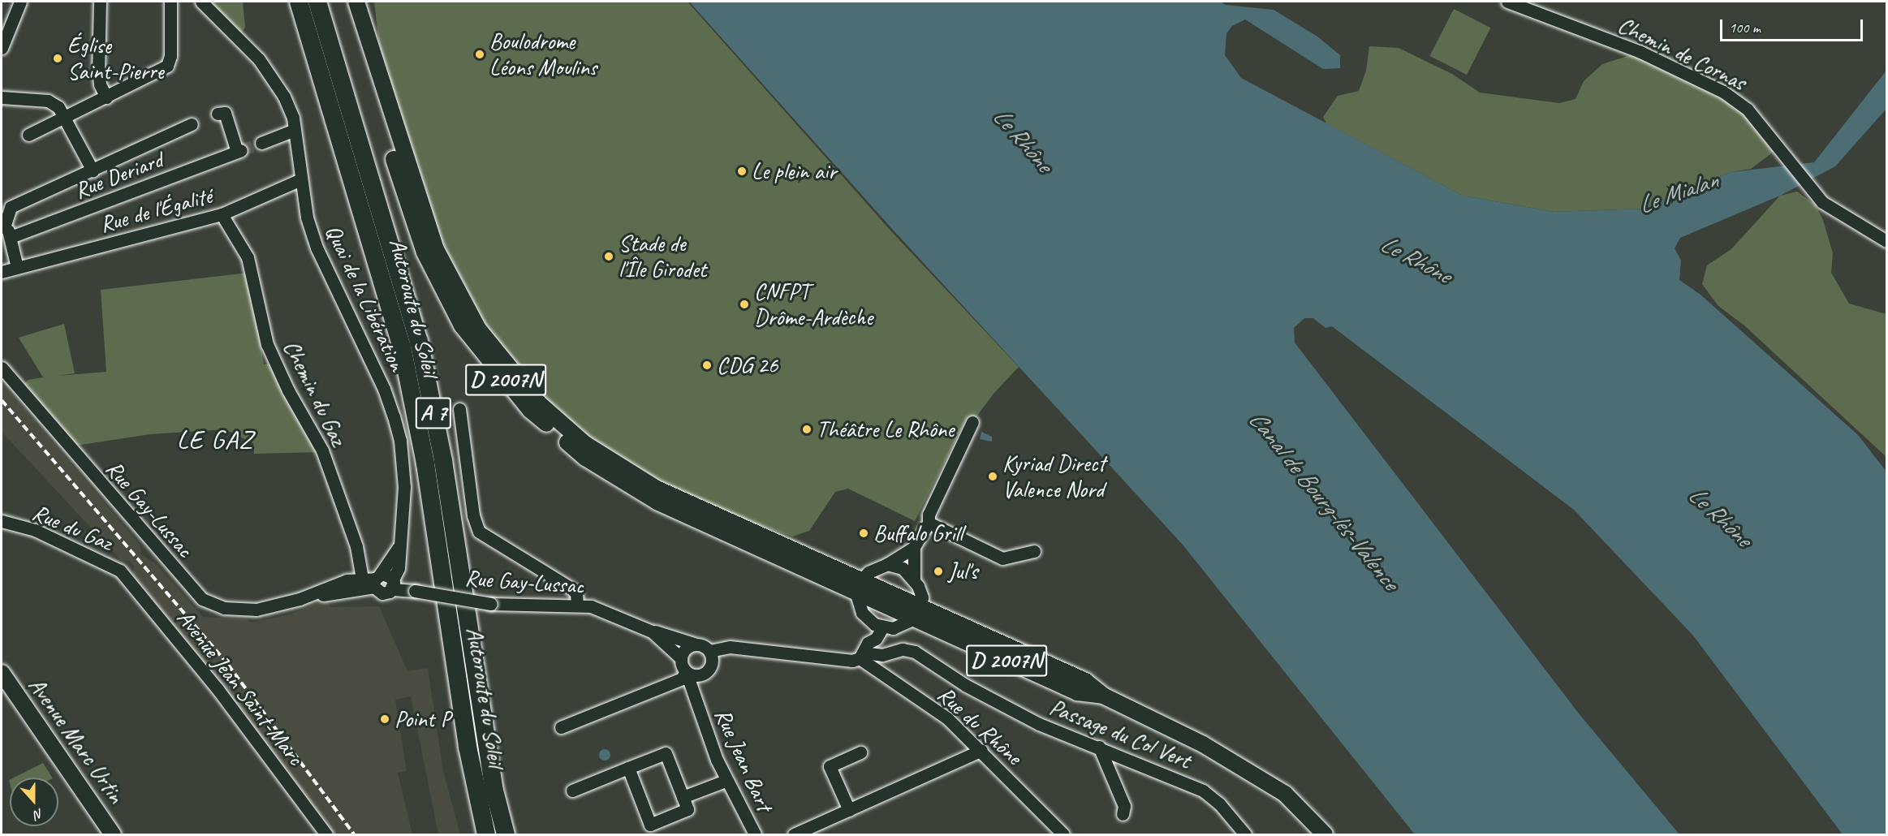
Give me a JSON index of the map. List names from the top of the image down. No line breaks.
{"streets":{"highway":["Autoroute du Soleil","A 7"],"main road":["D 2007N","Avenue Marc Urtin"],"street":["Chemin de Cornas","Rue Deriard","Rue de l'Égalité","Quai de la Libération","Chemin du Gaz","Rue Gay-Lussac","Rue du Gaz","Avenue Jean Saint-Marc","Rue du Rhône","Passage du Col Vert","Rue Jean Bart"]},"crossings":[["Rue de l'Égalité","Quai de la Libération"],["Rue de l'Égalité","Chemin du Gaz"],["Quai de la Libération","Rue Gay-Lussac"],["Chemin du Gaz","Rue Gay-Lussac"],["Rue du Gaz","Avenue Jean Saint-Marc"],["Rue du Rhône","Passage du Col Vert"]],"districts":["LE GAZ"],"water":["Le Rhône","Le Mialan","Canal de Bourg-lès-Valence"],"places":["Boulodrome Léons Moulins","Église Saint-Pierre","Le plein air","Stade de l'Île Girodet","CNFPT Drôme-Ardèche","CDG 26","Théâtre Le Rhône","Kyriad Direct Valence Nord","Buffalo Grill","Jul's","Point P"],"scale_bar":"100 m","north":"bottom"}
